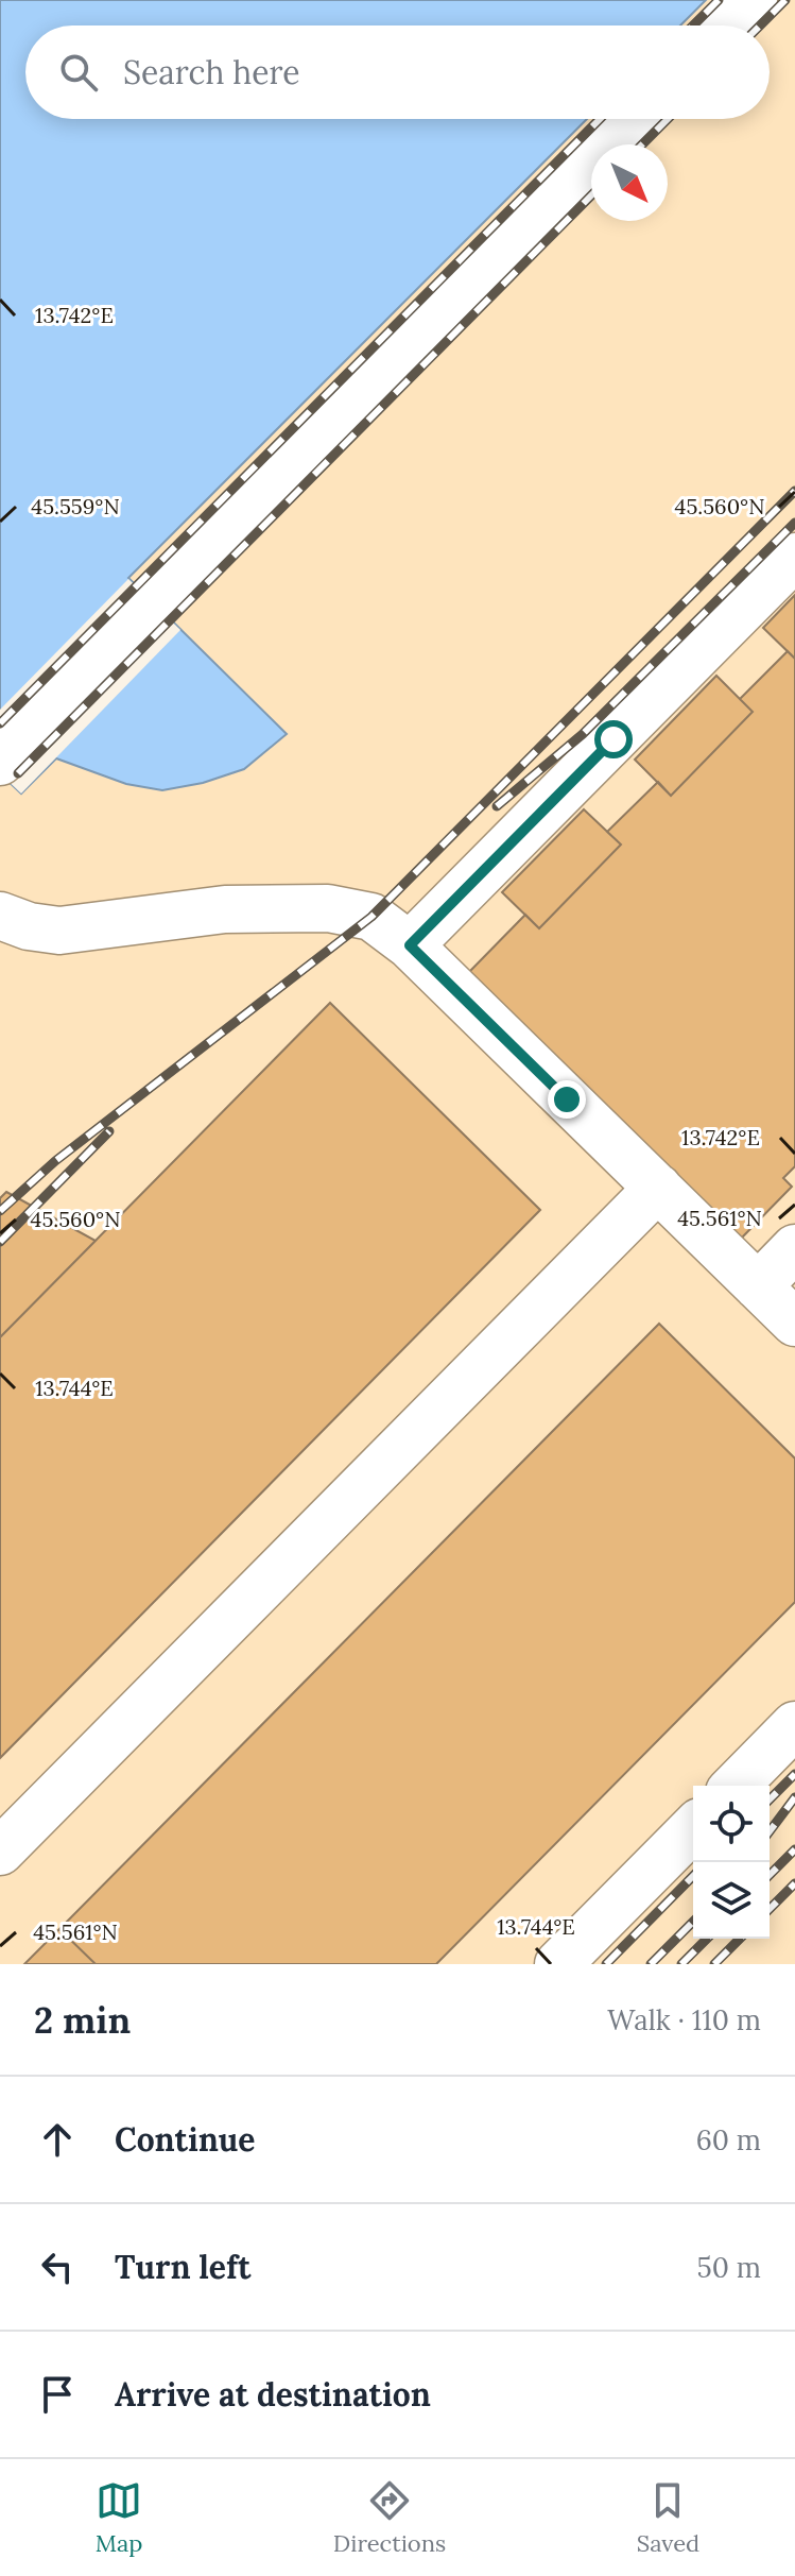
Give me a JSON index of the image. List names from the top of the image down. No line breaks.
{"north":"bottom right","page":{"search":"Search here","heading":["2 min","Walk · 110 m"],"list":[["Continue","60 m"],["Turn left","50 m"],"Arrive at destination"],"nav":["Map","Directions","Saved"]},"coordinates":["13.742°E","45.560°N","45.559°N","45.561°N","13.744°E"]}
